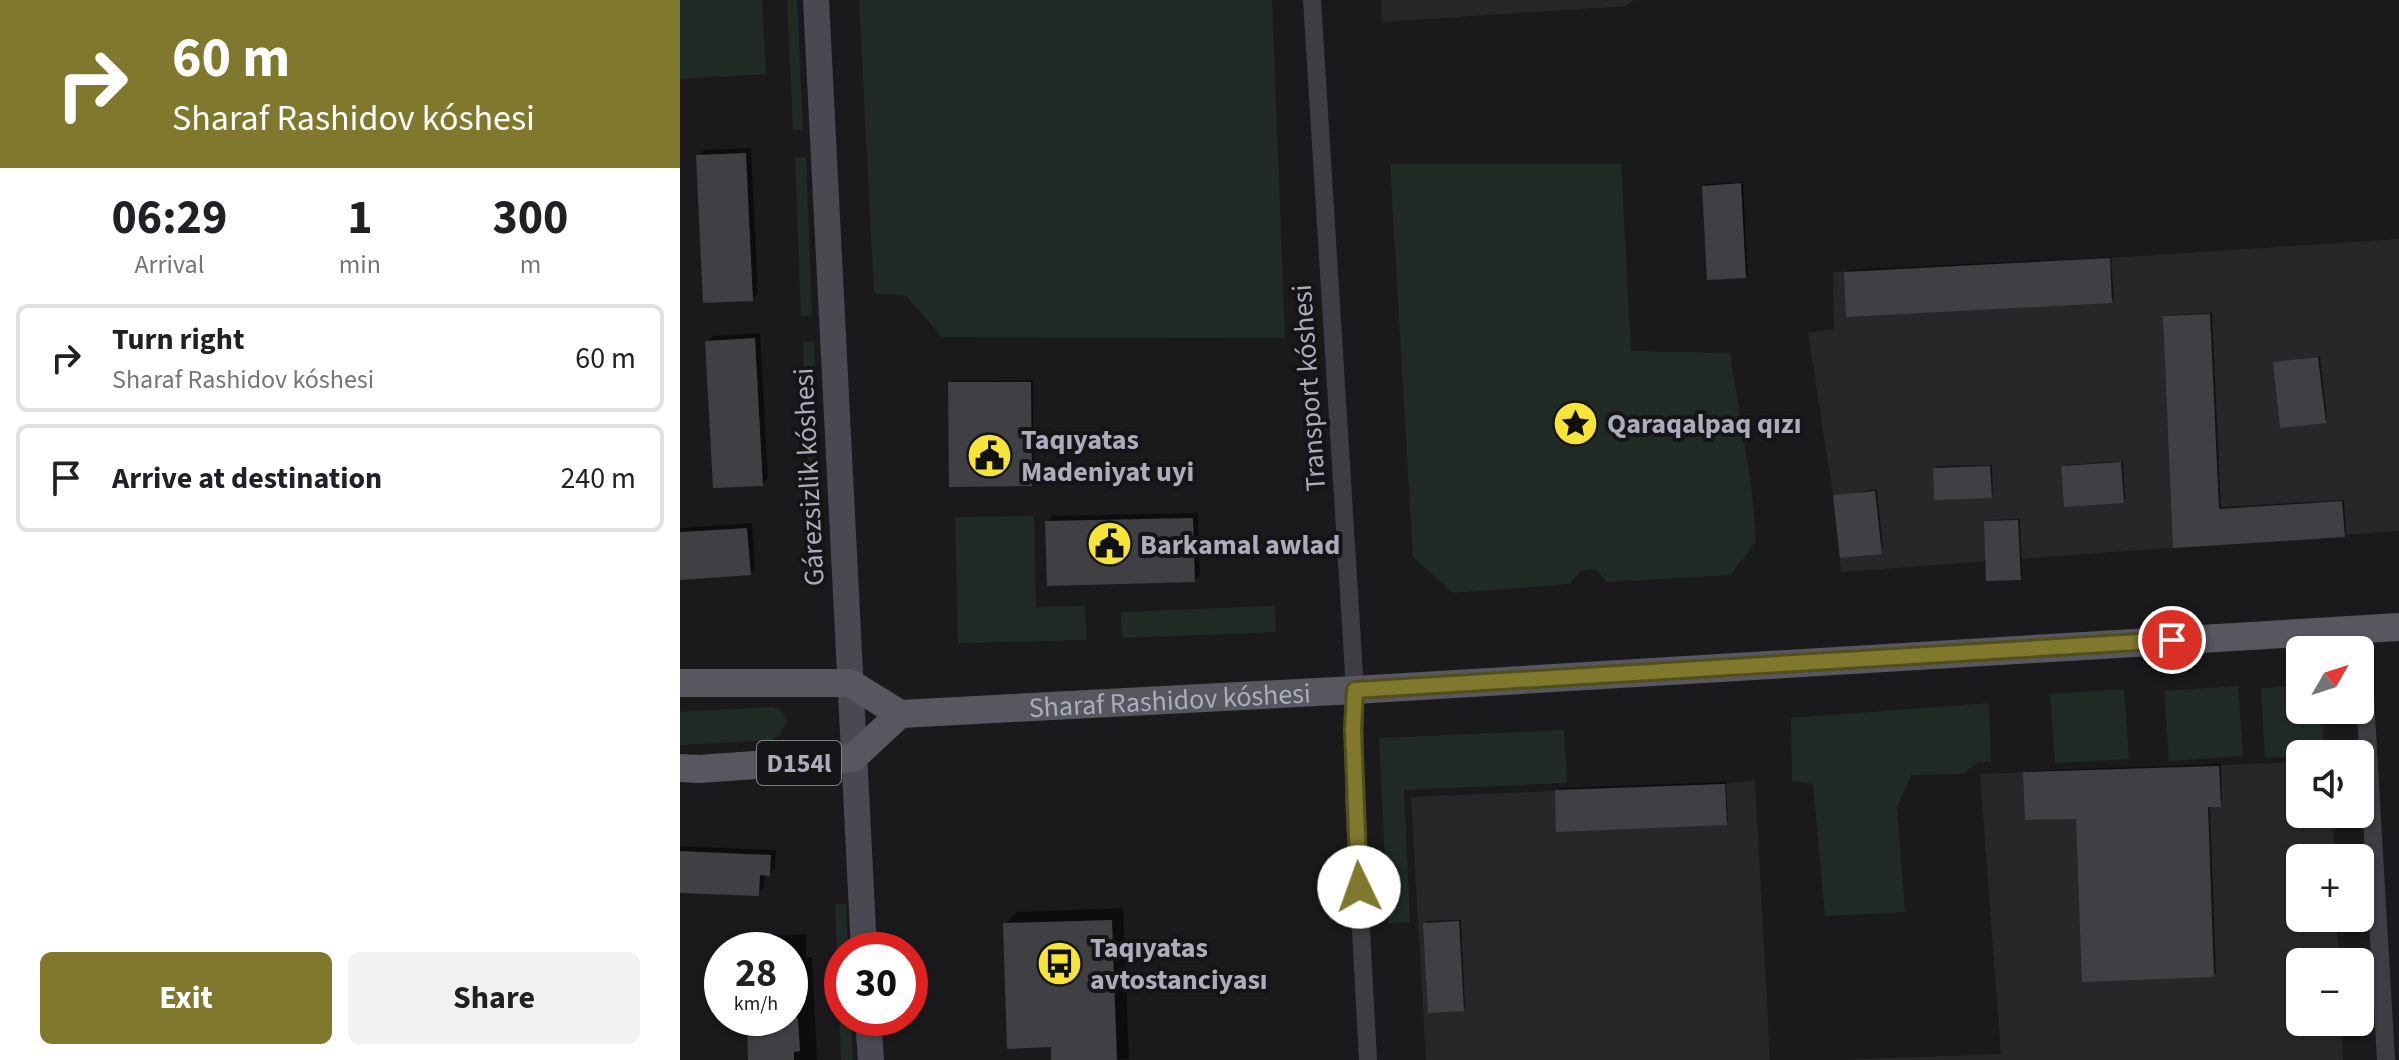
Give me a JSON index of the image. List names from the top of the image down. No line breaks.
{"streets":{"main road":["Sharaf Rashidov kóshesi","D154l"],"street":["Transport kóshesi","Gárezsizlik kóshesi"]},"crossings":[["Transport kóshesi","Sharaf Rashidov kóshesi"],["Gárezsizlik kóshesi","D154l"],["Sharaf Rashidov kóshesi","D154l"]],"places":{"place":["Qaraqalpaq qızı"],"public building":["Taqıyatas Madeniyat uyi","Barkamal awlad"],"bus stop":["Taqıyatas avtostanciyası"]},"north":"top right","page":{"turn":["60 m","Sharaf Rashidov kóshesi"],"eta":["06:29","Arrival","1","min","300","m"],"list":[{"name":"Turn right","note":"Sharaf Rashidov kóshesi","value":"60 m"},{"name":"Arrive at destination","value":"240 m"}],"map_buttons":["+","−"],"speed":"28 km/h","limit":"30","buttons":["Exit","Share"]}}
